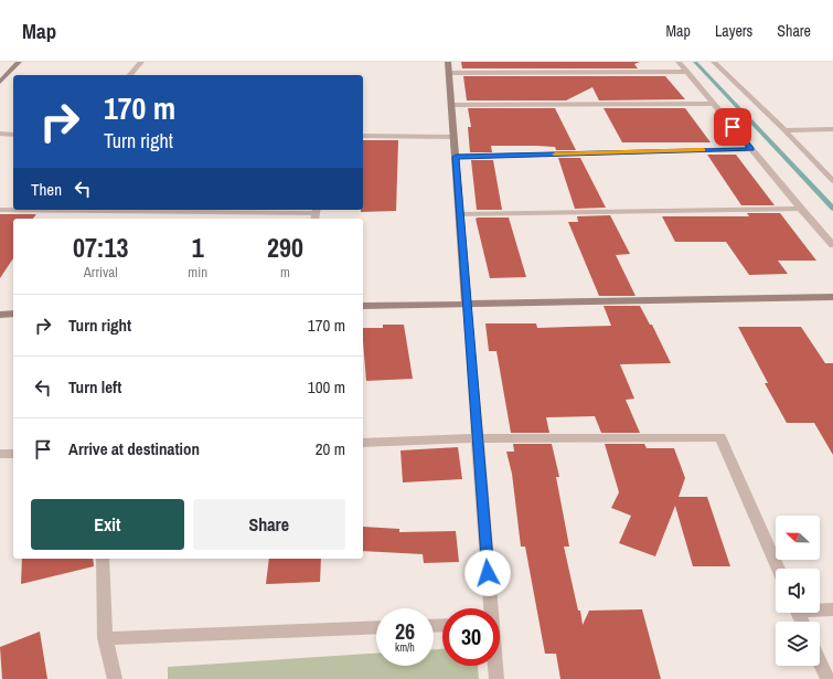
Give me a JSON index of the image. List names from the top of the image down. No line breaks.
{"north":"left","page":{"header":"Map","nav":["Map","Layers","Share"],"turn":["170 m","Turn right"],"then":"Then","eta":["07:13","Arrival","1","min","290","m"],"list":[{"name":"Turn right","value":"170 m"},{"name":"Turn left","value":"100 m"},{"name":"Arrive at destination","value":"20 m"}],"buttons":["Exit","Share"],"speed":"26 km/h","limit":"30"}}
